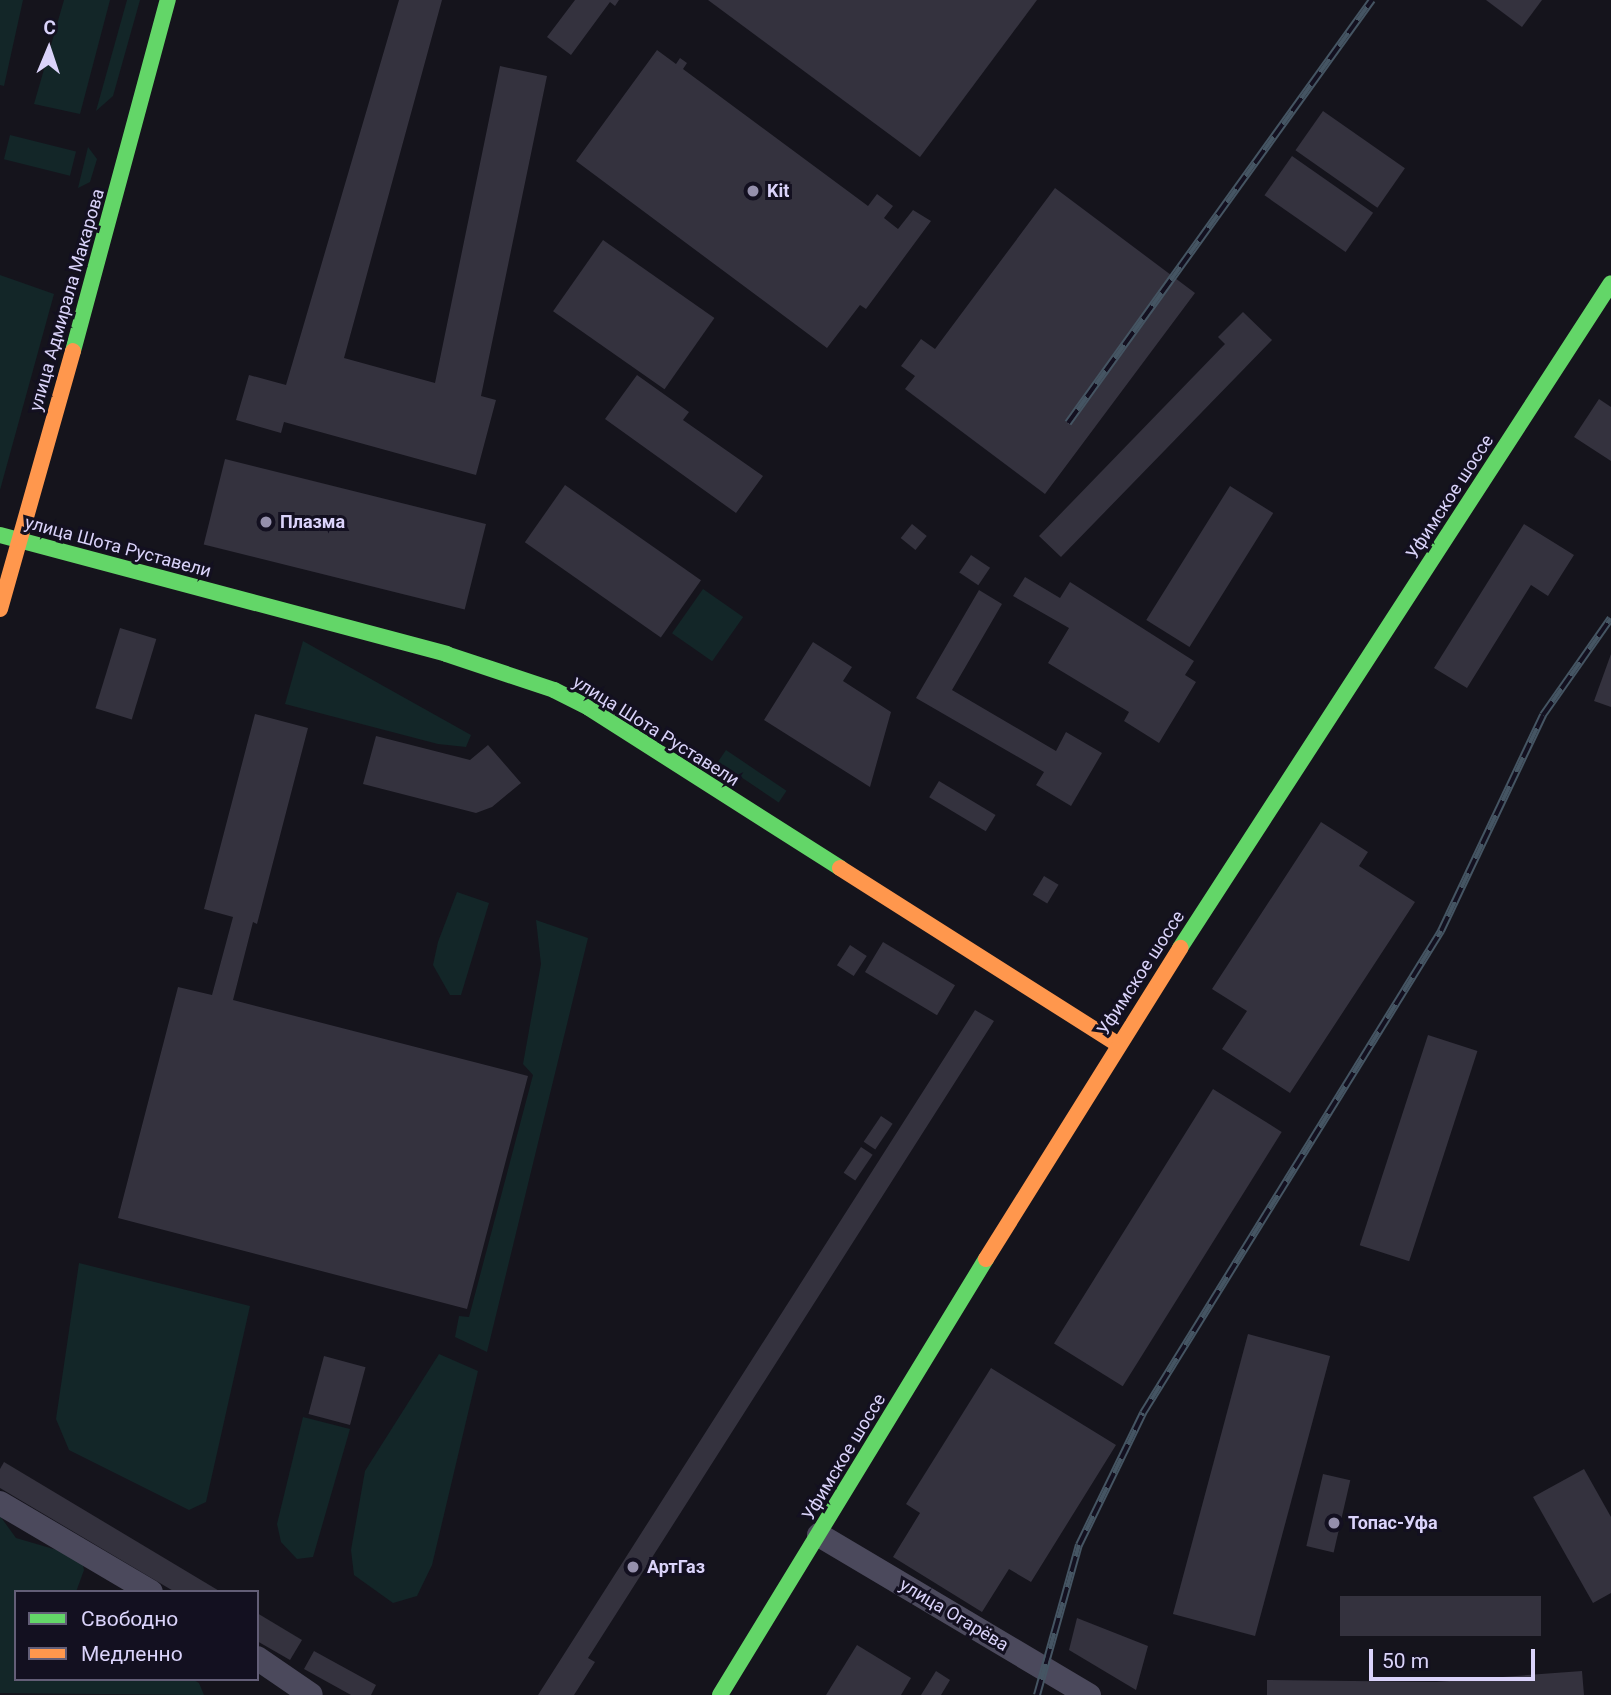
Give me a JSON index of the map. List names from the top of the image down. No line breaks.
{"streets":{"street":["улица Адмирала Макарова","Уфимское шоссе","улица Шота Руставели","улица Огарёва"]},"crossings":[["улица Адмирала Макарова","улица Шота Руставели"],["Уфимское шоссе","улица Шота Руставели"],["Уфимское шоссе","улица Огарёва"]],"places":["Kit","Плазма","Топас-Уфа","АртГаз"],"legend":["Свободно","Медленно"],"scale_bar":"50 m","north":"top"}
